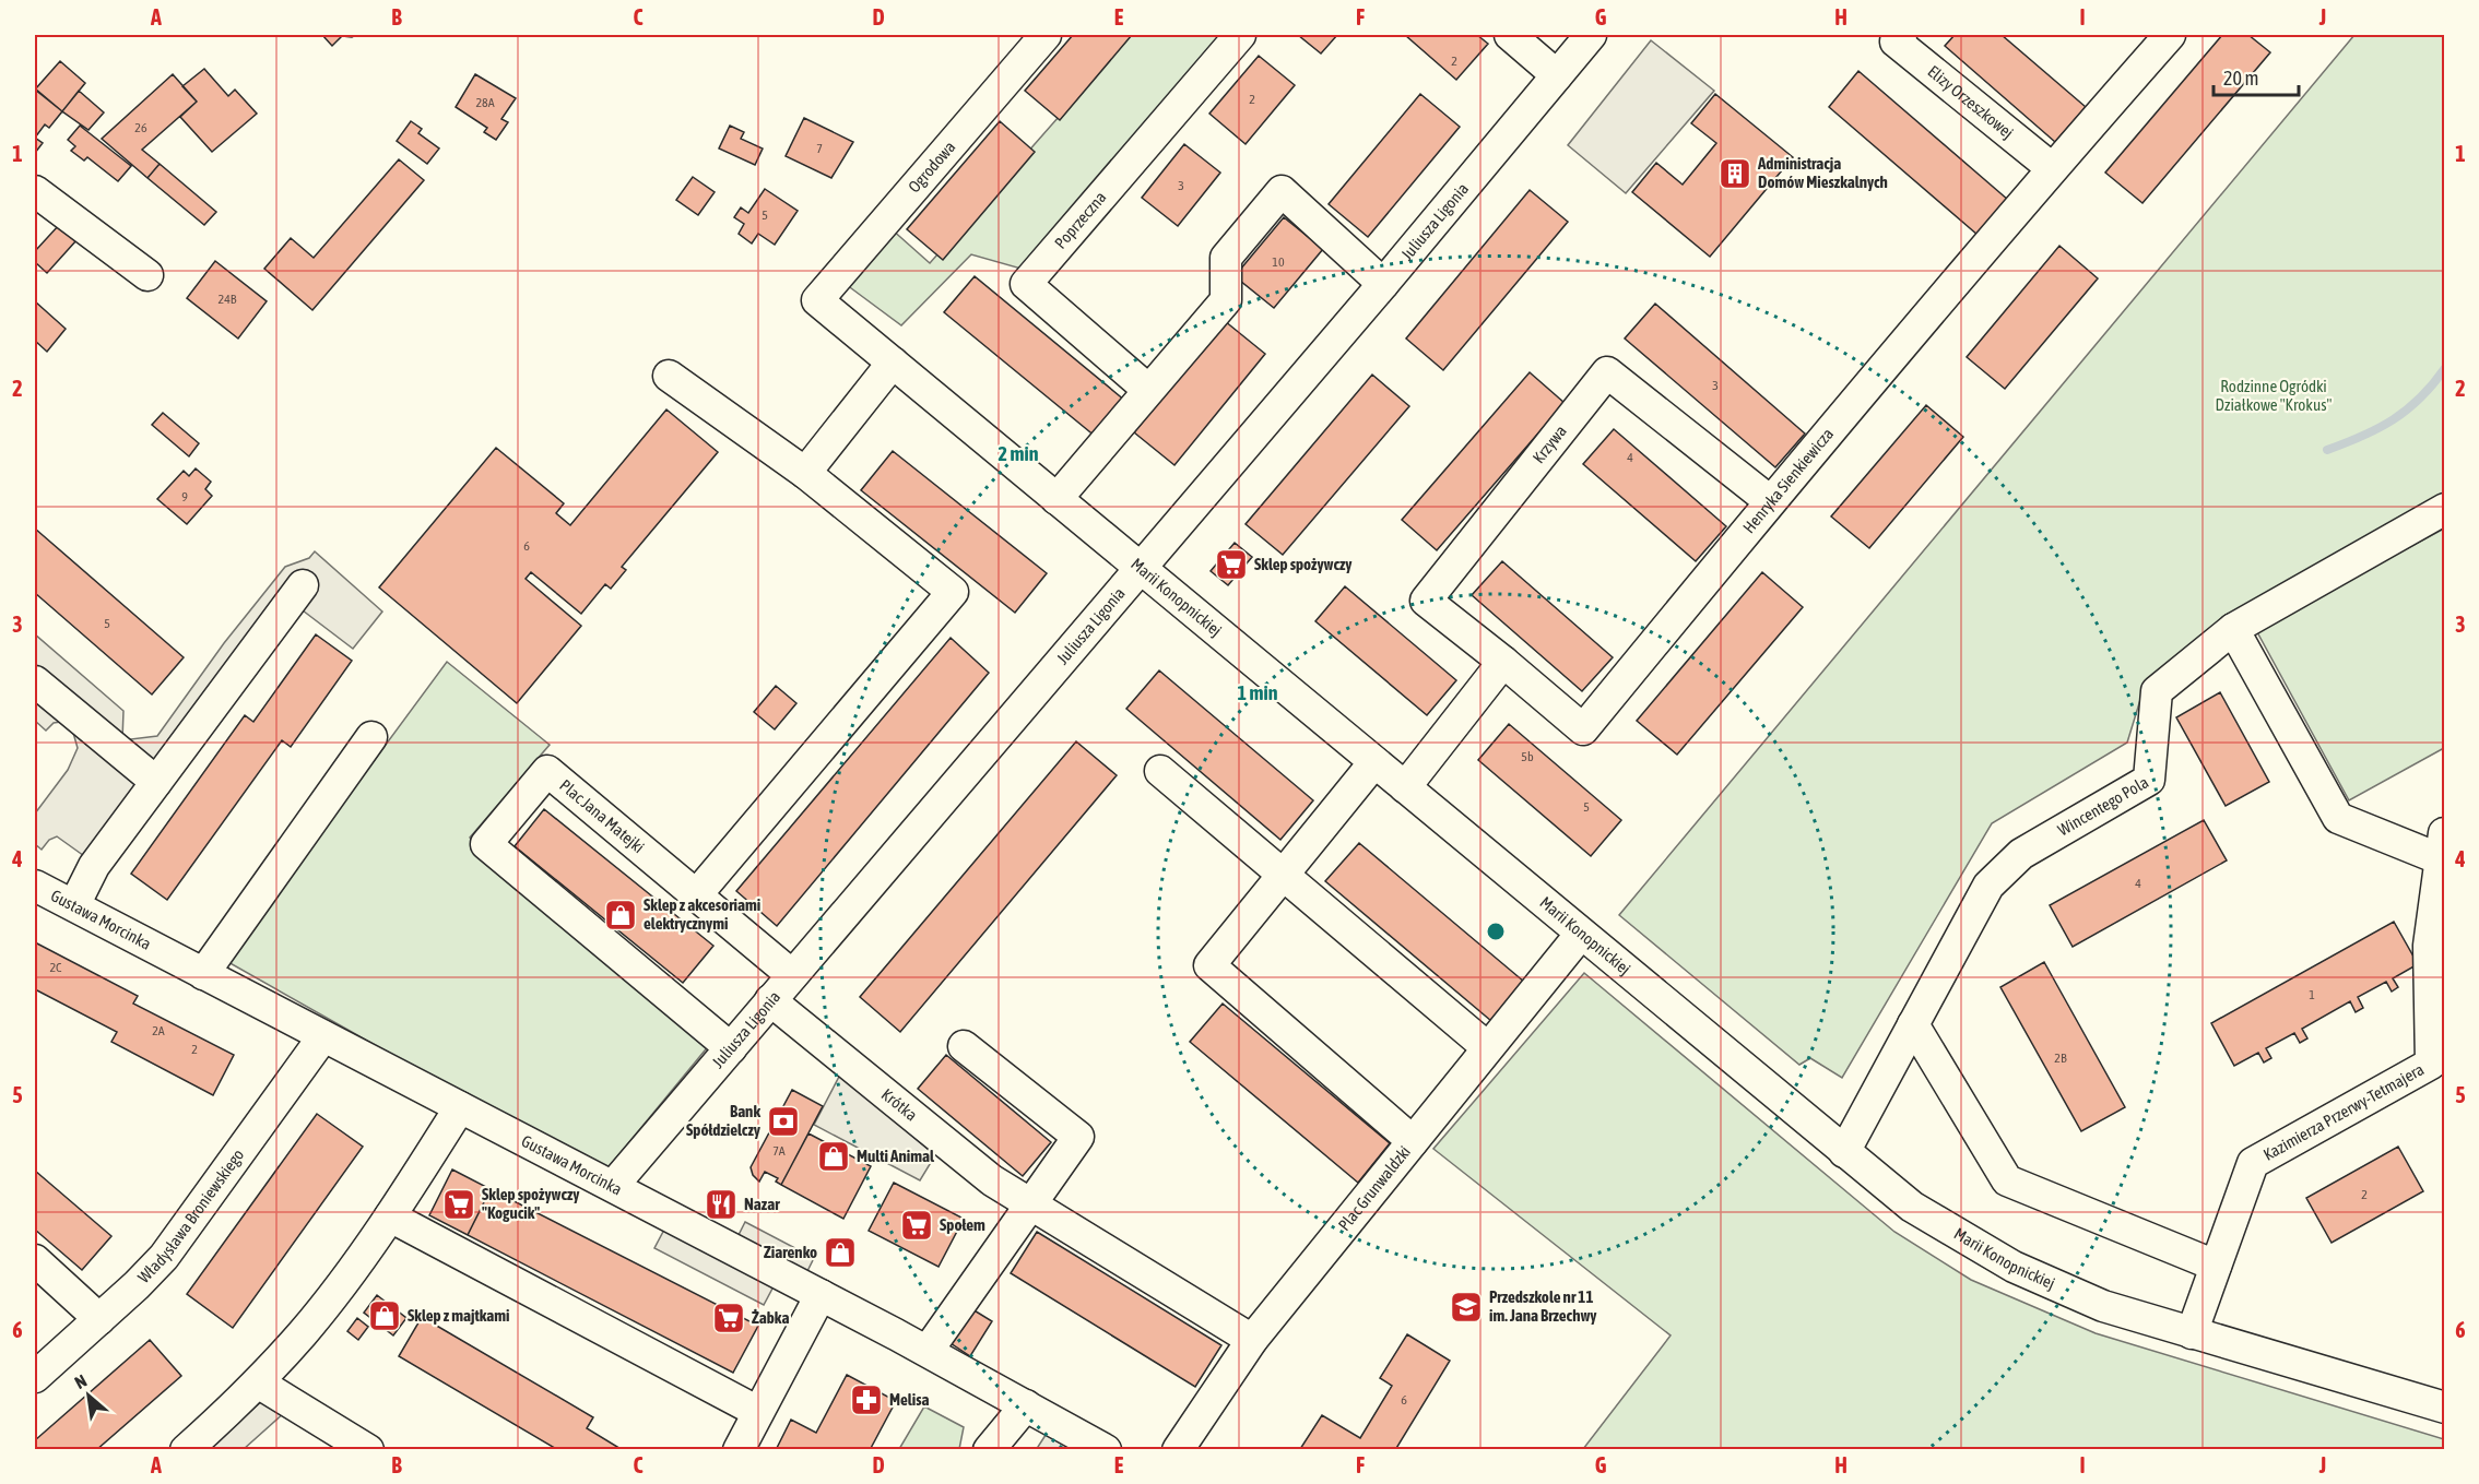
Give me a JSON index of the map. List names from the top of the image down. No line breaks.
{"streets":{"street":["Elizy Orzeszkowej","Ogrodowa","Poprzeczna","Juliusza Ligonia","Krzywa","Henryka Sienkiewicza","Marii Konopnickiej","Wincentego Pola","Plac Jana Matejki","Gustawa Morcinka","Krótka","Kazimierza Przerwy-Tetmajera","Plac Grunwaldzki","Władysława Broniewskiego"]},"crossings":[["Elizy Orzeszkowej","Henryka Sienkiewicza"],["Ogrodowa","Marii Konopnickiej"],["Juliusza Ligonia","Marii Konopnickiej"],["Juliusza Ligonia","Plac Jana Matejki"],["Juliusza Ligonia","Gustawa Morcinka"],["Juliusza Ligonia","Krótka"],["Krzywa","Henryka Sienkiewicza"],["Marii Konopnickiej","Wincentego Pola"],["Marii Konopnickiej","Kazimierza Przerwy-Tetmajera"],["Marii Konopnickiej","Plac Grunwaldzki"],["Gustawa Morcinka","Władysława Broniewskiego"],["Krótka","Plac Grunwaldzki"]],"parks":["Rodzinne Ogródki Działkowe \"Krokus\""],"places":{"building":["Administracja Domów Mieszkalnych"],"supermarket":["Sklep spożywczy","Sklep spożywczy \"Kogucik\"","Społem","Żabka"],"shop":["Sklep z akcesoriami elektrycznymi","Multi Animal","Ziarenko","Sklep z majtkami"],"bank":["Bank Spółdzielczy"],"restaurant":["Nazar"],"school or university":["Przedszkole nr 11 im. Jana Brzechwy"],"pharmacy":["Melisa"]},"house_numbers":["2","2","28A","26","7","3","5","10","24B","3","4","9","6","5","5b","5","4","2C","1","2A","2","2B","7A","2","6"],"scale_bar":"20 m","north":"top left","grid":{"columns":["A","B","C","D","E","F","G","H","I","J"],"rows":["1","2","3","4","5","6"]},"rings":["2 min","1 min"]}
